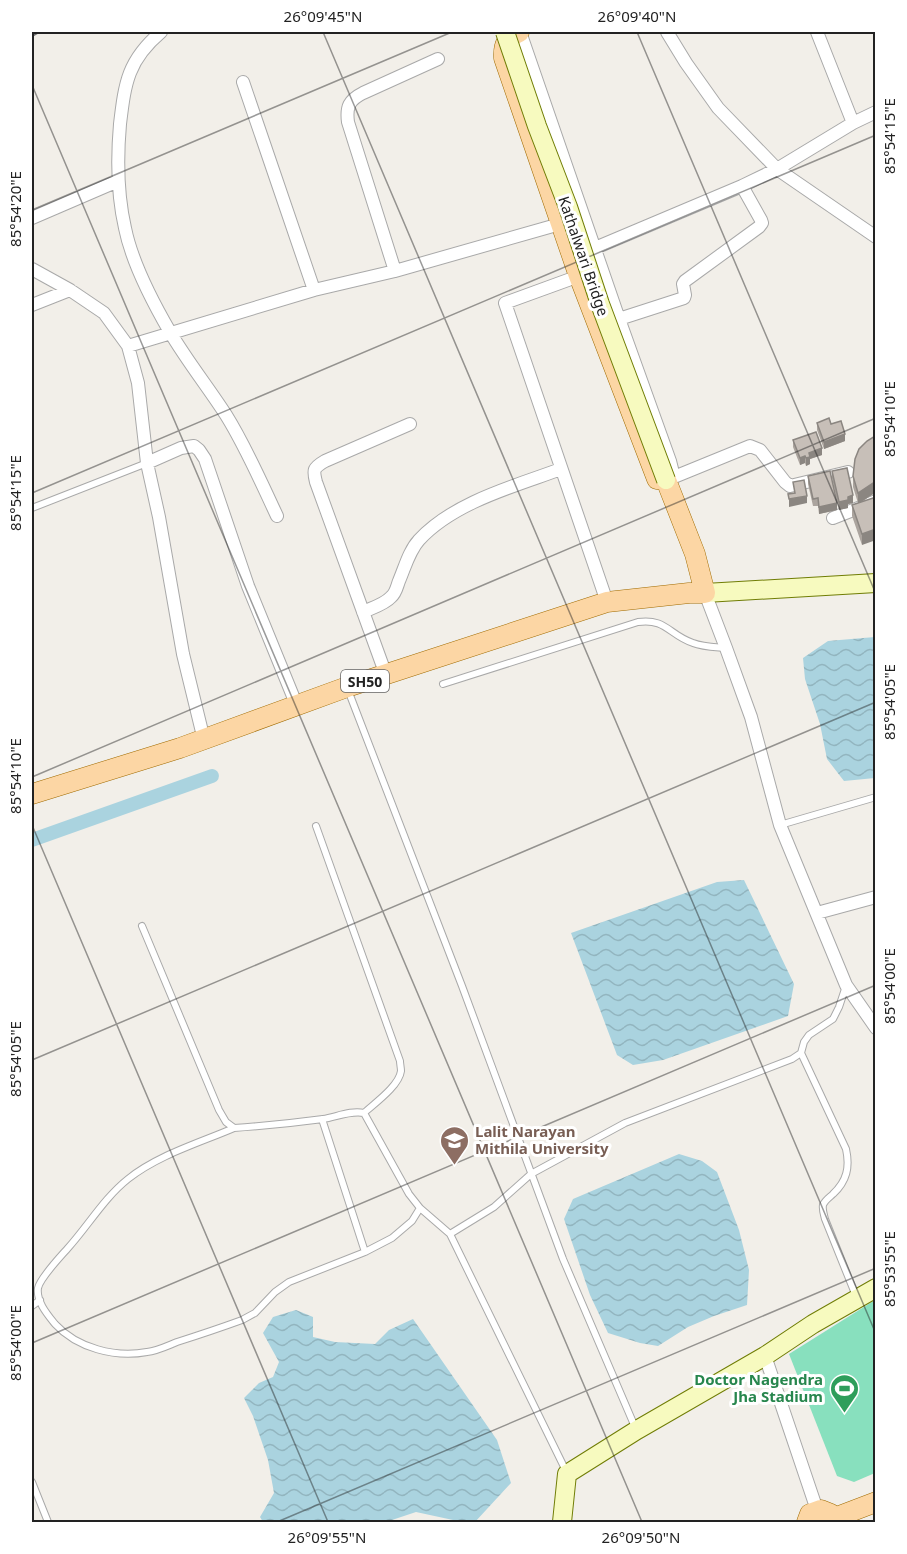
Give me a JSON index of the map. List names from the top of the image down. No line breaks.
{"streets":{"main road":["Kathalwari Bridge","SH50"]},"places":{"school or university":["Lalit Narayan Mithila University"],"sports":["Doctor Nagendra Jha Stadium"]},"coordinates":["26°09'45\"N","26°09'40\"N","85°54'15\"E","85°54'20\"E","85°54'10\"E","85°54'05\"E","85°54'00\"E","85°53'55\"E","26°09'55\"N","26°09'50\"N"]}
